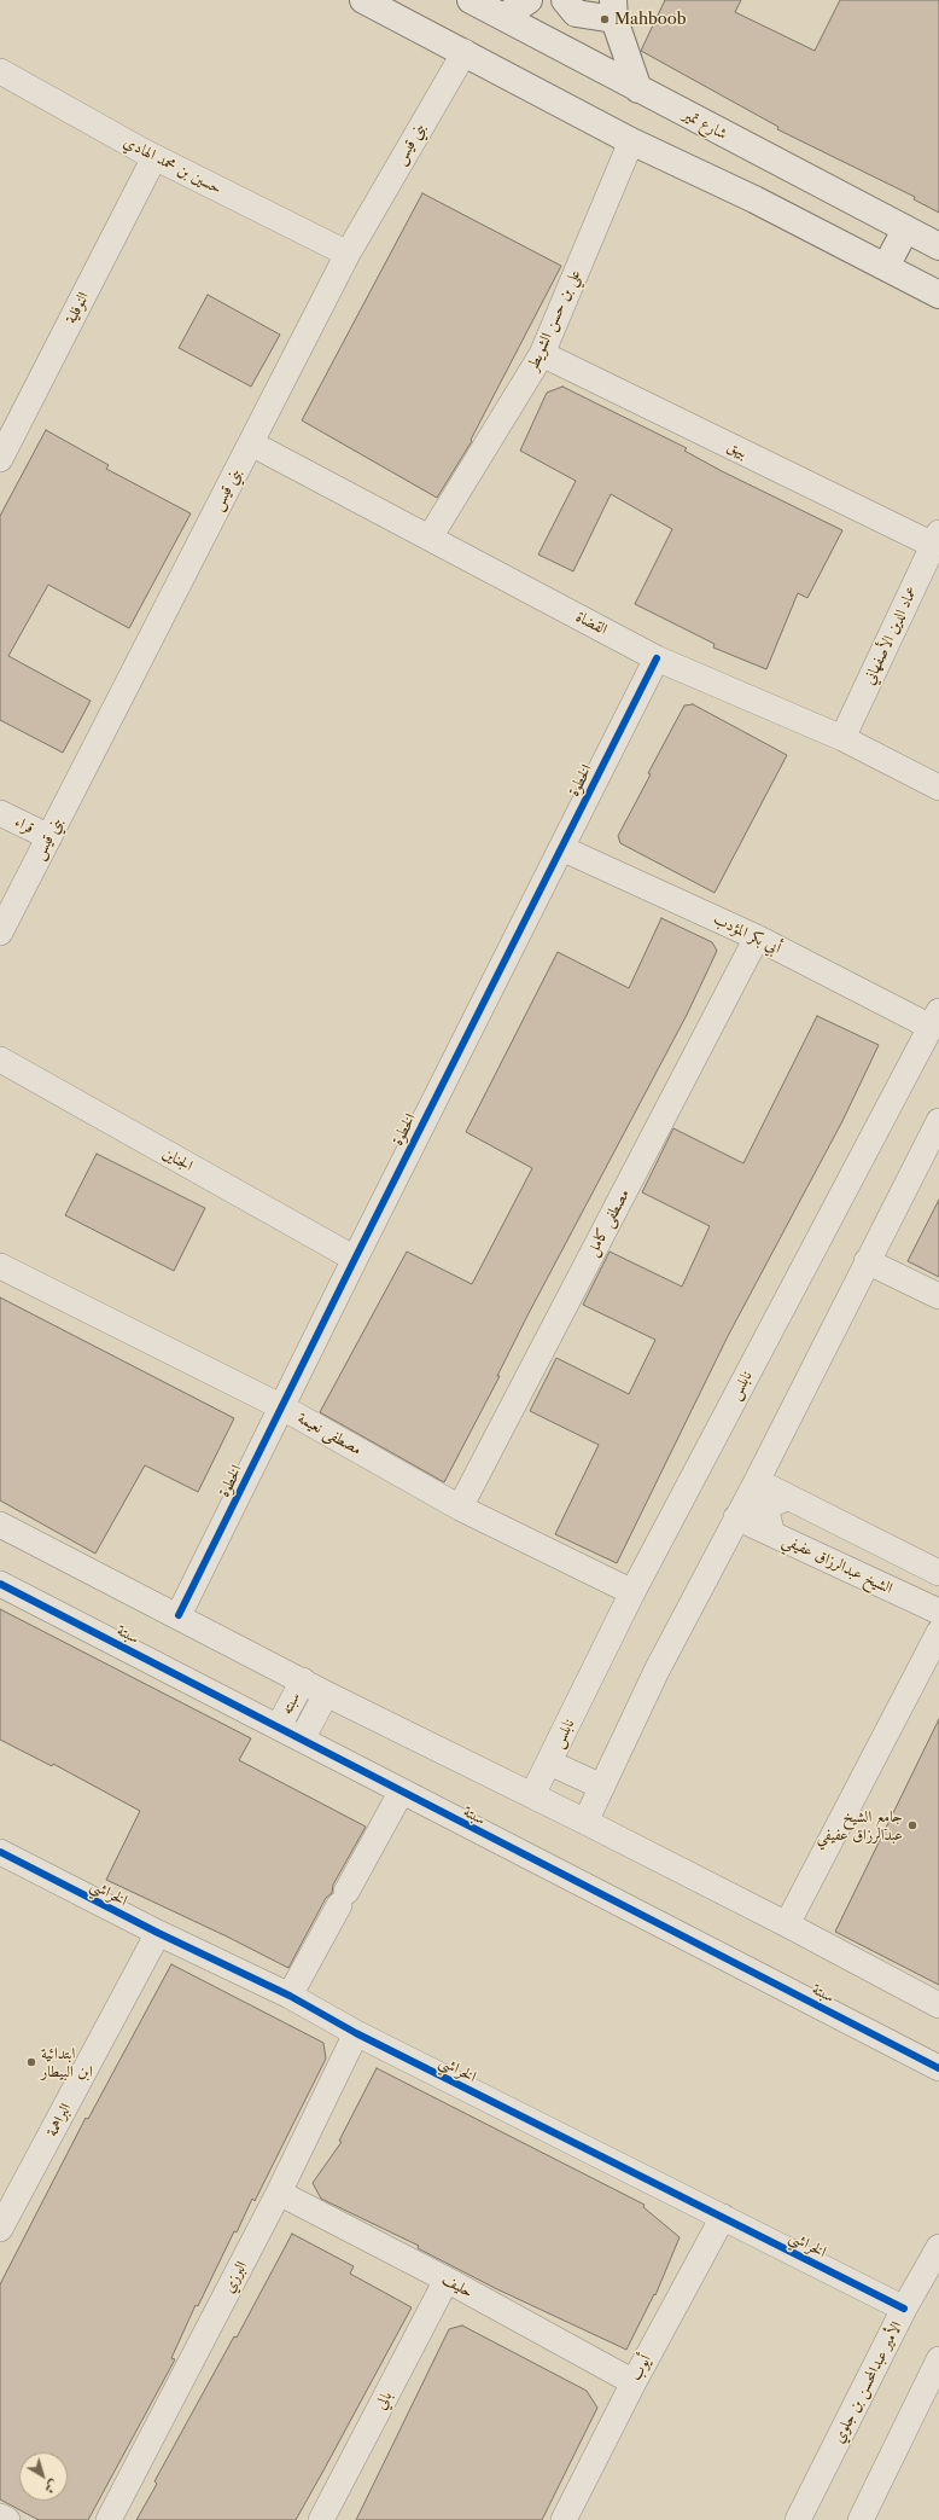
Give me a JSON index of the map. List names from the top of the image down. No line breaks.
{"streets":{"street":["شارع تمير","بني قيس","حسين بن محمد الهادي","النوفلية","علي بن حسن الشويطر","بيهق","القضاة","عماد الدين الأصفهاني","الخطوة","قراء","أبي بكر المؤدب","الجناين","مصطفى كامل","نابلس","مصطفى نعيمة","الشيخ عبدالرزاق عفيفي","سبتة","سبته","الخراشي","البراهمة","البرزي","حليف","أيوب","الأمير عبدالمحسن بن جلوي","بالي"]},"crossings":[["بني قيس","حسين بن محمد الهادي"],["بني قيس","القضاة"],["بني قيس","قراء"],["حسين بن محمد الهادي","النوفلية"],["علي بن حسن الشويطر","بيهق"],["علي بن حسن الشويطر","القضاة"],["بيهق","عماد الدين الأصفهاني"],["القضاة","عماد الدين الأصفهاني"],["القضاة","الخطوة"],["الخطوة","أبي بكر المؤدب"],["الخطوة","الجناين"],["الخطوة","مصطفى نعيمة"],["أبي بكر المؤدب","مصطفى كامل"],["أبي بكر المؤدب","نابلس"],["مصطفى كامل","مصطفى نعيمة"],["نابلس","مصطفى نعيمة"],["سبتة","سبته"],["الخراشي","البراهمة"],["الخراشي","البرزي"],["الخراشي","أيوب"],["الخراشي","الأمير عبدالمحسن بن جلوي"],["البرزي","حليف"],["حليف","أيوب"],["حليف","بالي"]],"places":["Mahboob","جامع الشيخ عبدالرزاق عفيفي","ابتدائية ابن البيطار"],"north":"bottom right"}
